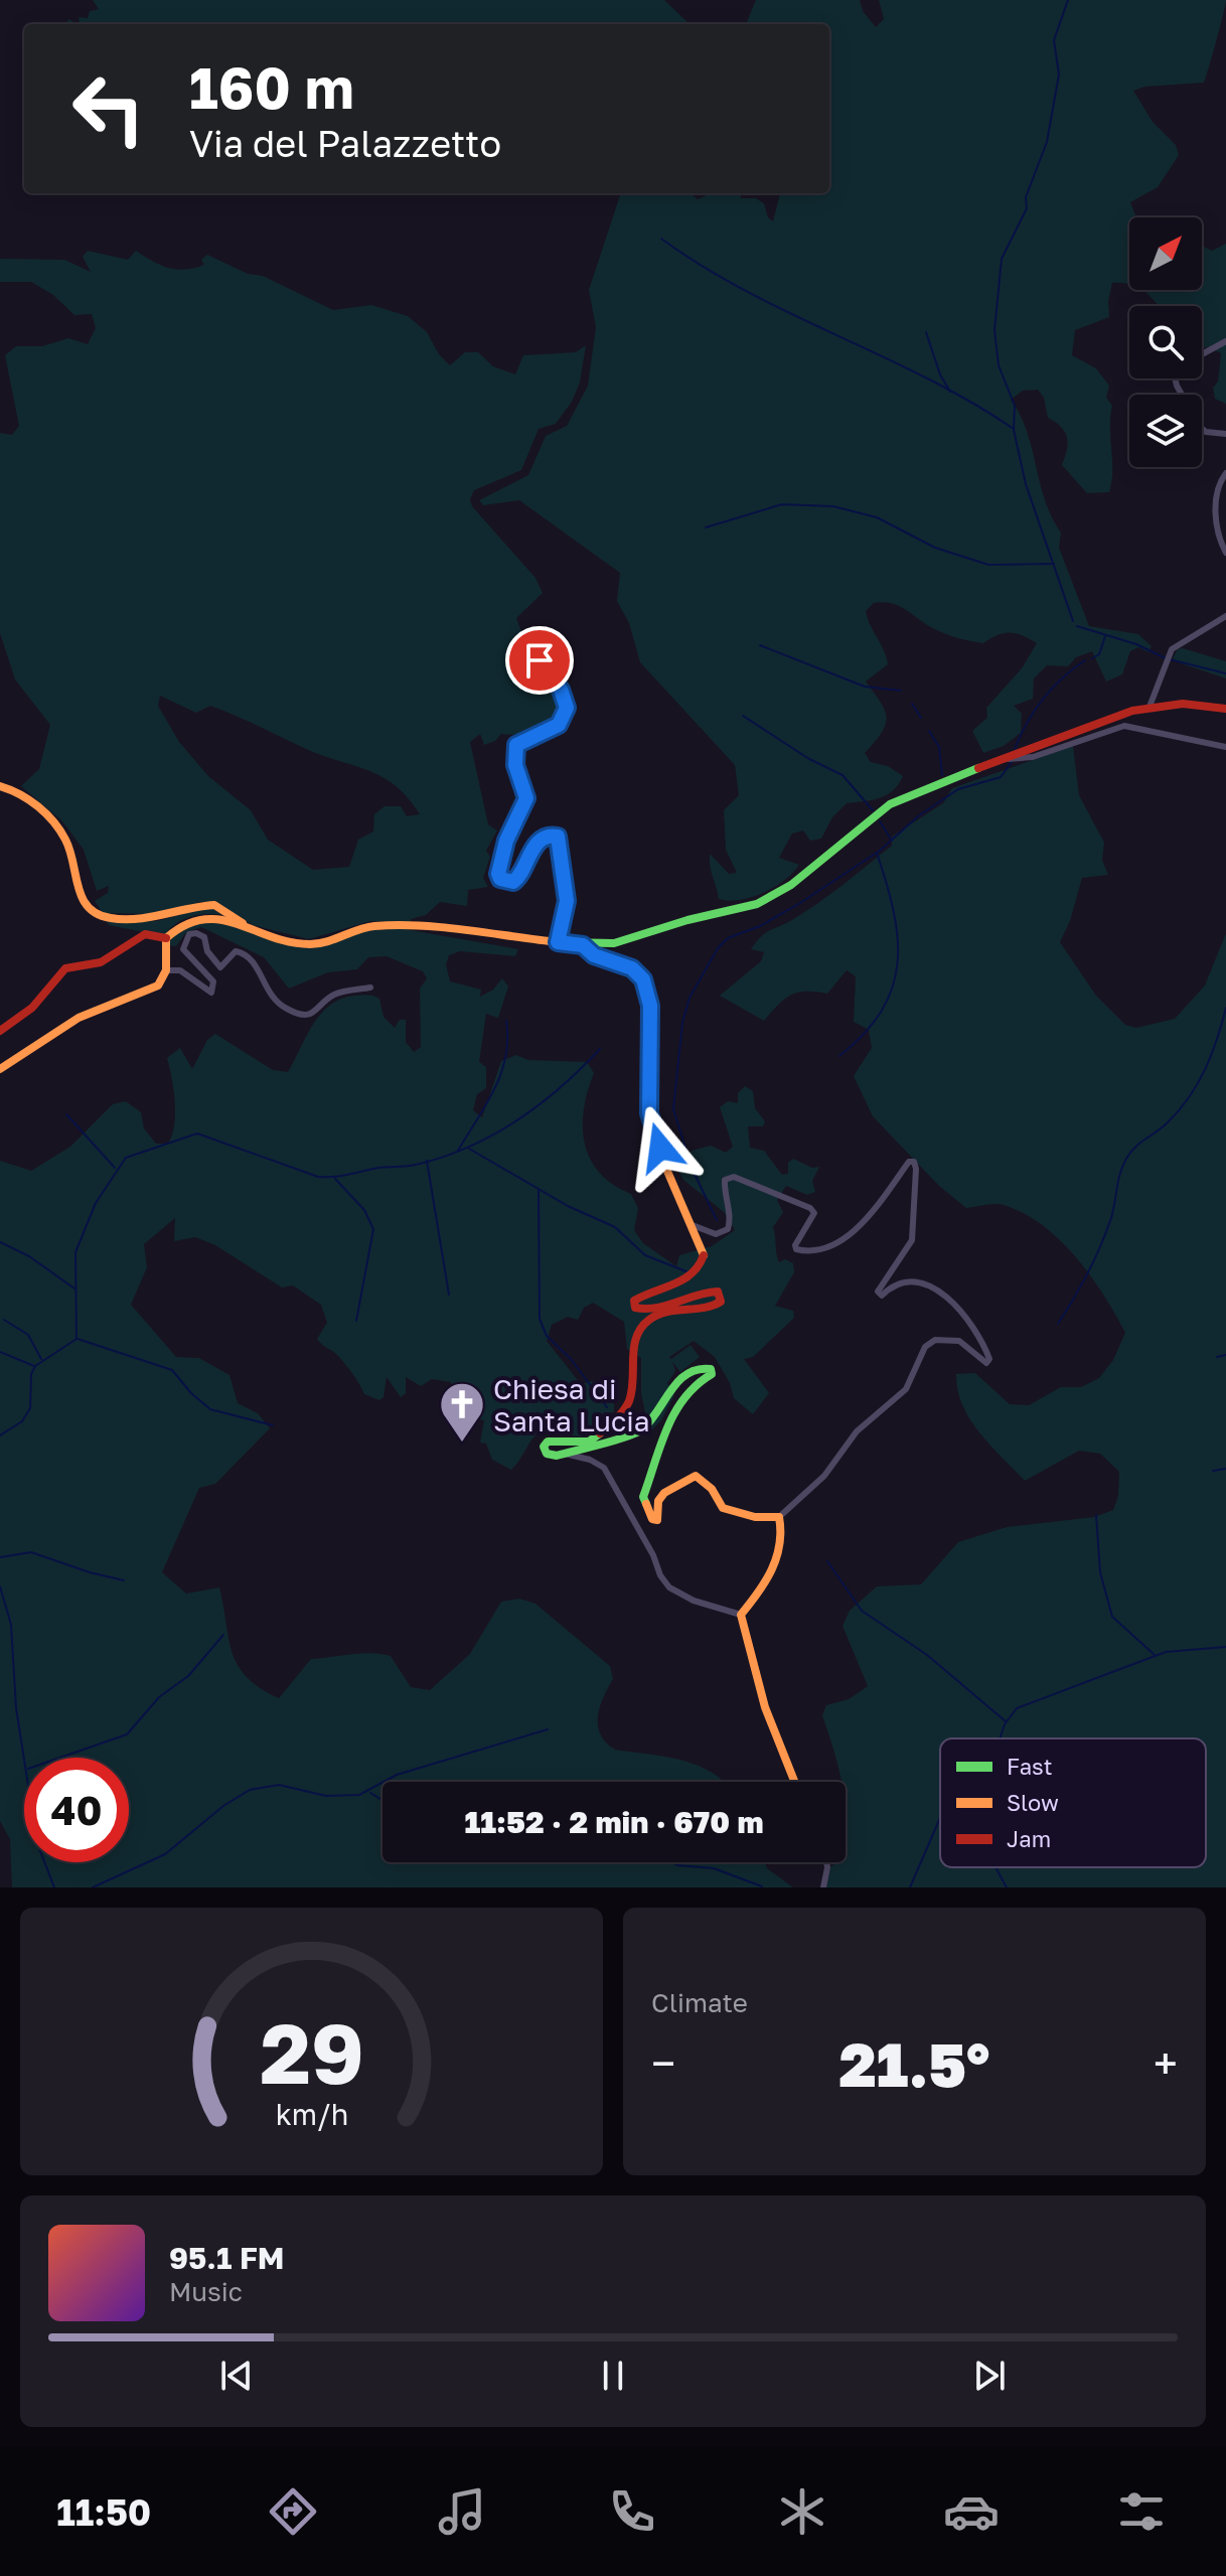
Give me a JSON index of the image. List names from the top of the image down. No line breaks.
{"places":{"church":["Chiesa di Santa Lucia"]},"legend":["Fast","Slow","Jam"],"north":"top right","page":{"turn":["160 m","Via del Palazzetto"],"limit":"40","trip":"11:52 · 2 min · 670 m","tile":"Climate","heat":["−","21.5°","+"],"song":["95.1 FM","Music"],"tabs":"11:50","gauge":["29","km/h"]}}
